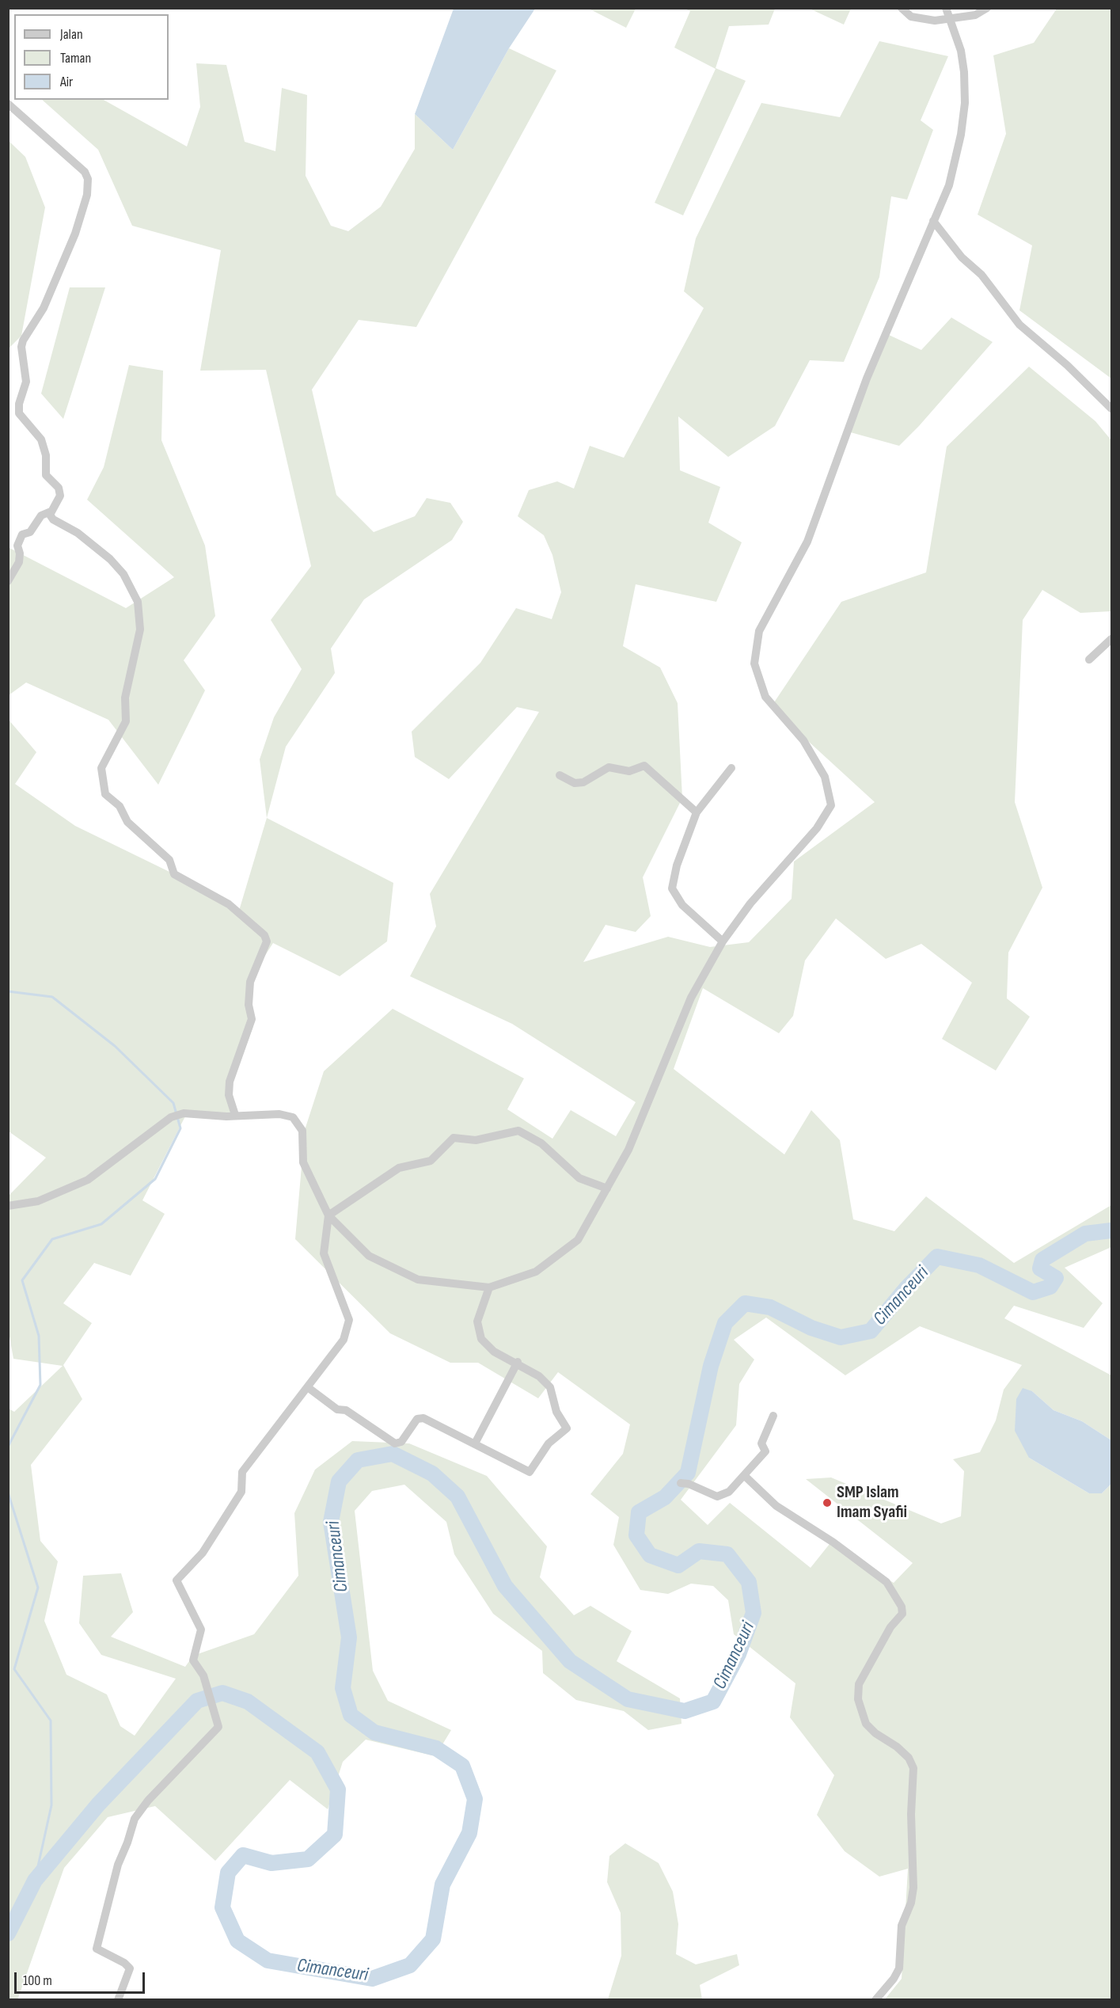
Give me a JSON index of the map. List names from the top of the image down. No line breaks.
{"water":["Cimanceuri"],"places":["SMP Islam Imam Syafii"],"legend":["Jalan","Taman","Air"],"scale_bar":"100 m"}
